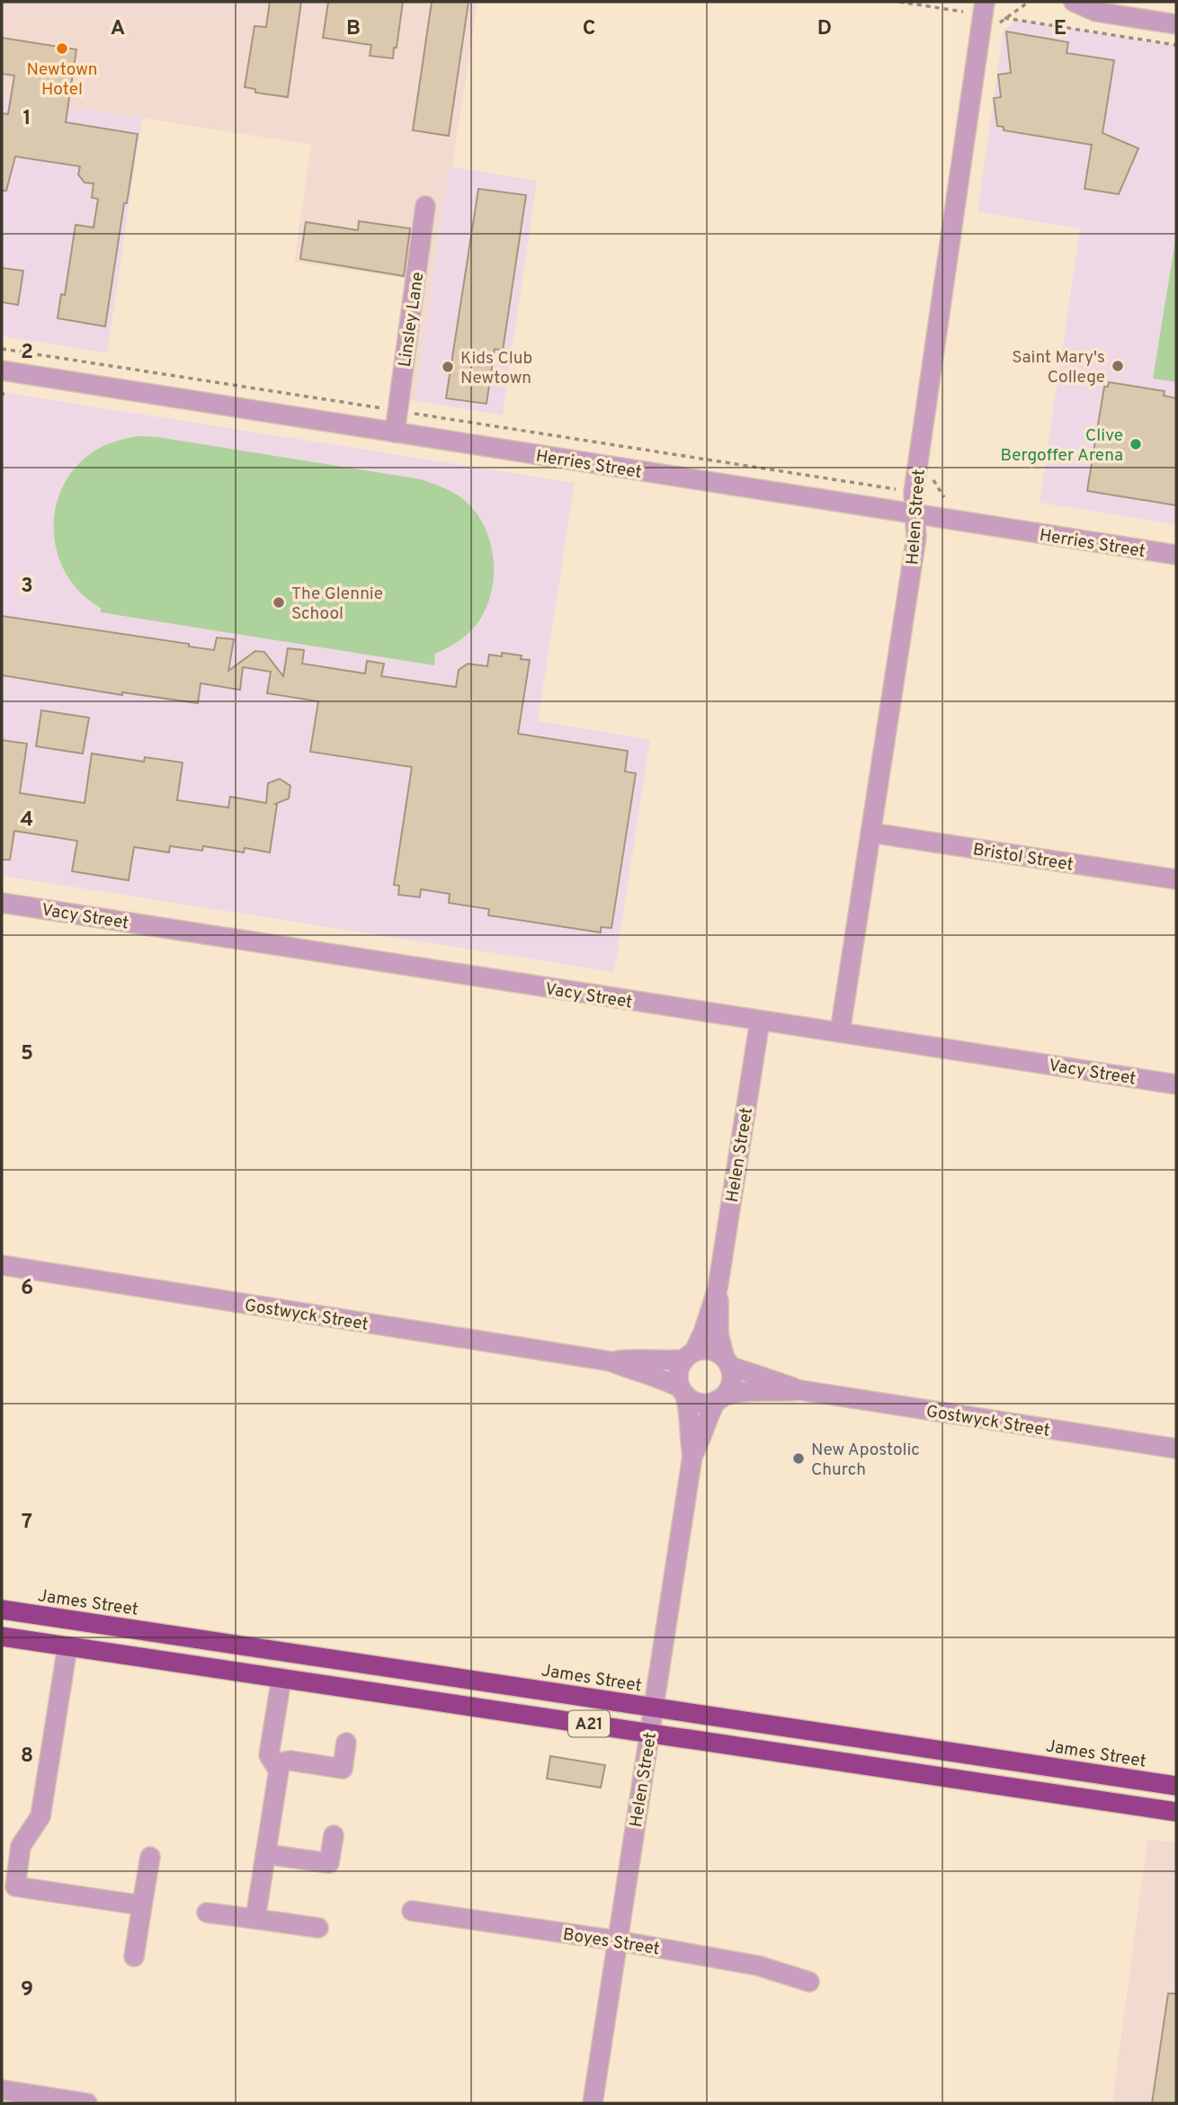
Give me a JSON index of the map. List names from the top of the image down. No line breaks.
{"streets":{"highway":["James Street","A21"],"street":["Linsley Lane","Herries Street","Helen Street","Bristol Street","Vacy Street","Gostwyck Street","Boyes Street"]},"crossings":[["Linsley Lane","Herries Street"],["Herries Street","Helen Street"],["Helen Street","Bristol Street"],["Helen Street","Vacy Street"],["Helen Street","Gostwyck Street"],["Helen Street","James Street"],["Helen Street","A21"],["Helen Street","Boyes Street"]],"places":["Newtown Hotel","Saint Mary's College","Kids Club Newtown","Clive Bergoffer Arena","The Glennie School","New Apostolic Church"],"grid":{"columns":["A","B","C","D","E"],"rows":["1","2","3","4","5","6","7","8","9"]}}
